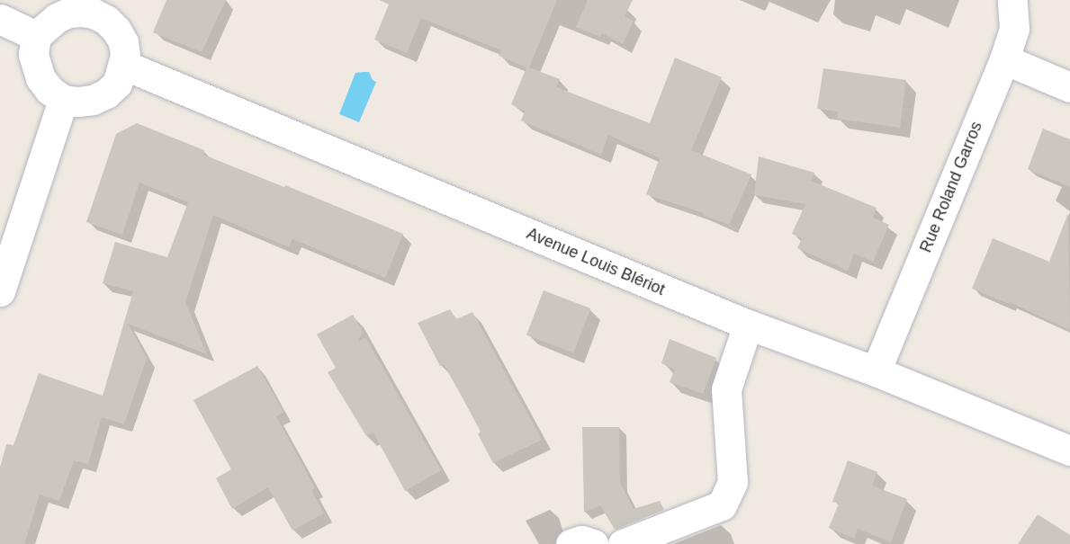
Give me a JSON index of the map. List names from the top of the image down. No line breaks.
{"streets":{"street":["Rue Roland Garros","Avenue Louis Blériot"]},"crossings":[["Rue Roland Garros","Avenue Louis Blériot"]]}
